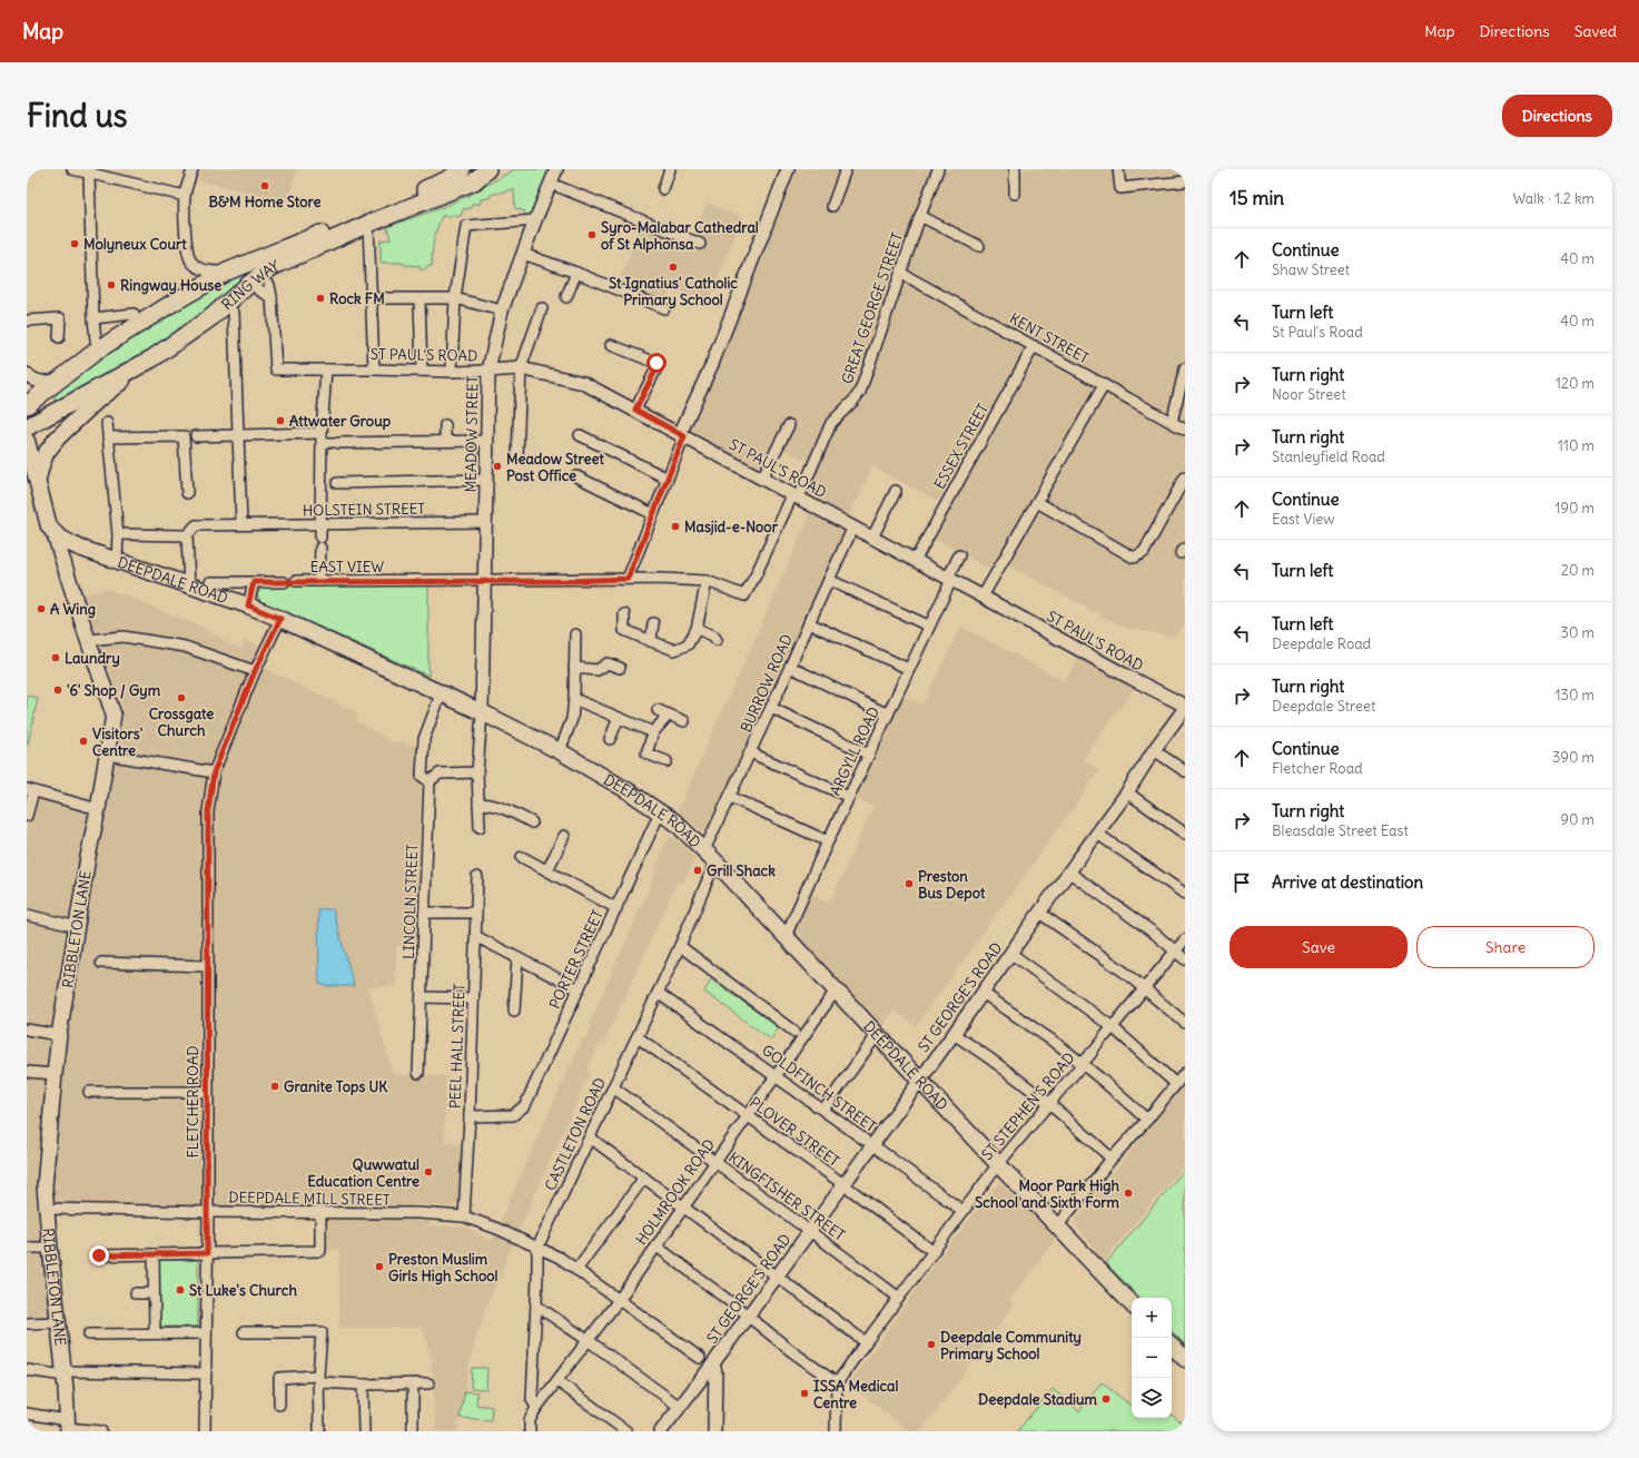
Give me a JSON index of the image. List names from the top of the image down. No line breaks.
{"streets":{"highway":["RING WAY"],"main road":["DEEPDALE ROAD","RIBBLETON LANE"],"street":["GREAT GEORGE STREET","KENT STREET","ST PAUL'S ROAD","MEADOW STREET","ESSEX STREET","HOLSTEIN STREET","EAST VIEW","BURROW ROAD","ARGYLL ROAD","LINCOLN STREET","PORTER STREET","ST GEORGE'S ROAD","PEEL HALL STREET","GOLDFINCH STREET","FLETCHER ROAD","ST STEPHEN'S ROAD","PLOVER STREET","CASTLETON ROAD","HOLMROOK ROAD","KINGFISHER STREET","DEEPDALE MILL STREET"]},"crossings":[["GREAT GEORGE STREET","KENT STREET"],["GREAT GEORGE STREET","ST PAUL'S ROAD"],["GREAT GEORGE STREET","EAST VIEW"],["KENT STREET","ESSEX STREET"],["ST PAUL'S ROAD","MEADOW STREET"],["ST PAUL'S ROAD","ESSEX STREET"],["ST PAUL'S ROAD","BURROW ROAD"],["ST PAUL'S ROAD","ARGYLL ROAD"],["ST PAUL'S ROAD","ST GEORGE'S ROAD"],["MEADOW STREET","HOLSTEIN STREET"],["MEADOW STREET","EAST VIEW"],["MEADOW STREET","DEEPDALE ROAD"],["DEEPDALE ROAD","BURROW ROAD"],["DEEPDALE ROAD","ARGYLL ROAD"],["DEEPDALE ROAD","RIBBLETON LANE"],["DEEPDALE ROAD","PORTER STREET"],["DEEPDALE ROAD","ST GEORGE'S ROAD"],["DEEPDALE ROAD","FLETCHER ROAD"],["DEEPDALE ROAD","ST STEPHEN'S ROAD"],["DEEPDALE ROAD","CASTLETON ROAD"],["DEEPDALE ROAD","HOLMROOK ROAD"],["BURROW ROAD","CASTLETON ROAD"],["RIBBLETON LANE","DEEPDALE MILL STREET"],["PORTER STREET","PEEL HALL STREET"],["ST GEORGE'S ROAD","GOLDFINCH STREET"],["ST GEORGE'S ROAD","PLOVER STREET"],["ST GEORGE'S ROAD","KINGFISHER STREET"],["PEEL HALL STREET","DEEPDALE MILL STREET"],["GOLDFINCH STREET","ST STEPHEN'S ROAD"],["GOLDFINCH STREET","CASTLETON ROAD"],["GOLDFINCH STREET","HOLMROOK ROAD"],["FLETCHER ROAD","DEEPDALE MILL STREET"],["ST STEPHEN'S ROAD","PLOVER STREET"],["ST STEPHEN'S ROAD","KINGFISHER STREET"],["PLOVER STREET","CASTLETON ROAD"],["PLOVER STREET","HOLMROOK ROAD"],["CASTLETON ROAD","HOLMROOK ROAD"],["CASTLETON ROAD","KINGFISHER STREET"],["CASTLETON ROAD","DEEPDALE MILL STREET"],["HOLMROOK ROAD","KINGFISHER STREET"],["HOLMROOK ROAD","DEEPDALE MILL STREET"]],"places":["B&M Home Store","Syro-Malabar Cathedral of St Alphonsa","Molyneux Court","St Ignatius' Catholic Primary School","Ringway House","Rock FM","Attwater Group","Meadow Street Post Office","Masjid-e-Noor","A Wing","Laundry","'6' Shop / Gym","Crossgate Church","Visitors' Centre","Grill Shack","Preston Bus Depot","Granite Tops UK","Quwwatul Education Centre","Moor Park High School and Sixth Form","Preston Muslim Girls High School","St Luke's Church","Deepdale Community Primary School","ISSA Medical Centre","Deepdale Stadium"],"page":{"header":"Map","nav":["Map","Directions","Saved"],"buttons":["Directions",["Save","Share"]],"title":"Find us","heading":["15 min","Walk · 1.2 km"],"list":[["Continue","Shaw Street","40 m"],["Turn left","St Paul's Road","40 m"],["Turn right","Noor Street","120 m"],["Turn right","Stanleyfield Road","110 m"],["Continue","East View","190 m"],["Turn left","20 m"],["Turn left","Deepdale Road","30 m"],["Turn right","Deepdale Street","130 m"],["Continue","Fletcher Road","390 m"],["Turn right","Bleasdale Street East","90 m"],"Arrive at destination"],"map_buttons":["+","−"]}}
